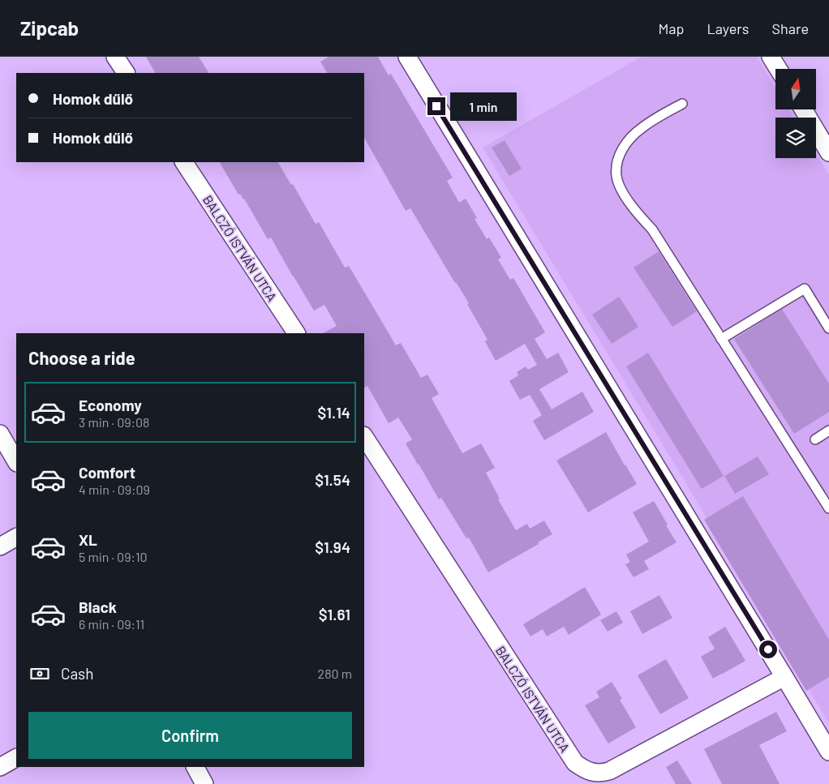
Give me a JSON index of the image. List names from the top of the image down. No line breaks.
{"streets":{"street":["BALCZÓ ISTVÁN UTCA"]},"north":"top","page":{"header":"Zipcab","nav":["Map","Layers","Share"],"banner":["Homok dűlő","Homok dűlő"],"bubble":"1 min","heading":"Choose a ride","list":[{"name":"Economy","note":"3 min · 09:08","value":"$1.14"},{"name":"Comfort","note":"4 min · 09:09","value":"$1.54"},{"name":"XL","note":"5 min · 09:10","value":"$1.94"},{"name":"Black","note":"6 min · 09:11","value":"$1.61"}],"pay":["Cash","280 m"],"buttons":"Confirm"}}
